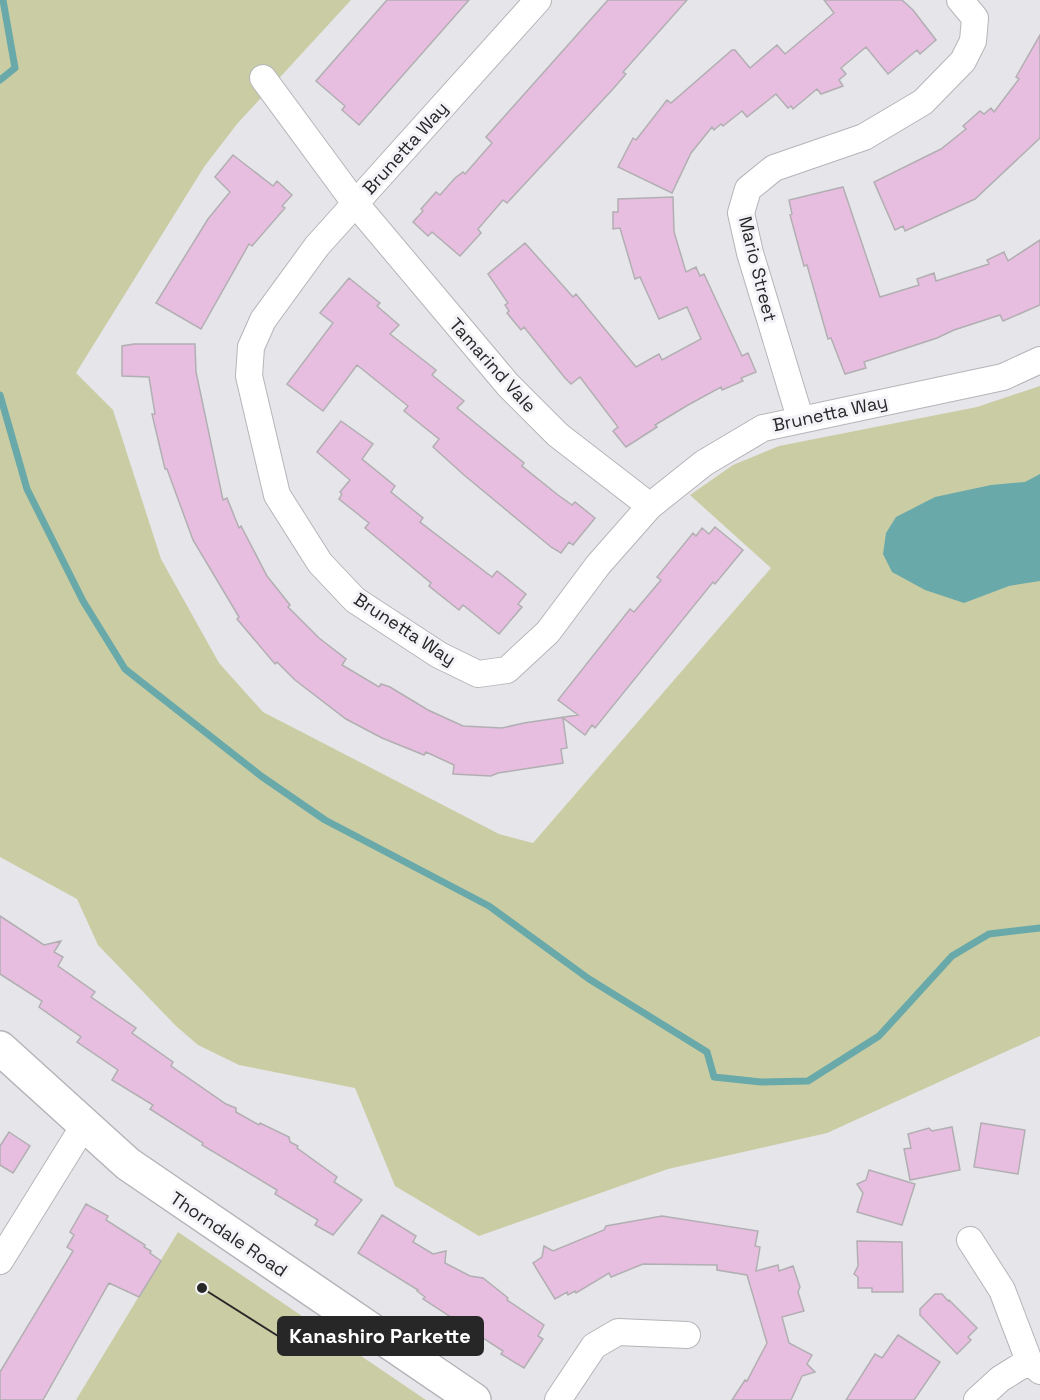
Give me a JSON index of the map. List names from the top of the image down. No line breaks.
{"streets":{"street":["Brunetta Way","Mario Street","Tamarind Vale","Thorndale Road"]},"crossings":[["Brunetta Way","Mario Street"],["Brunetta Way","Tamarind Vale"]],"places":["Kanashiro Parkette"]}
